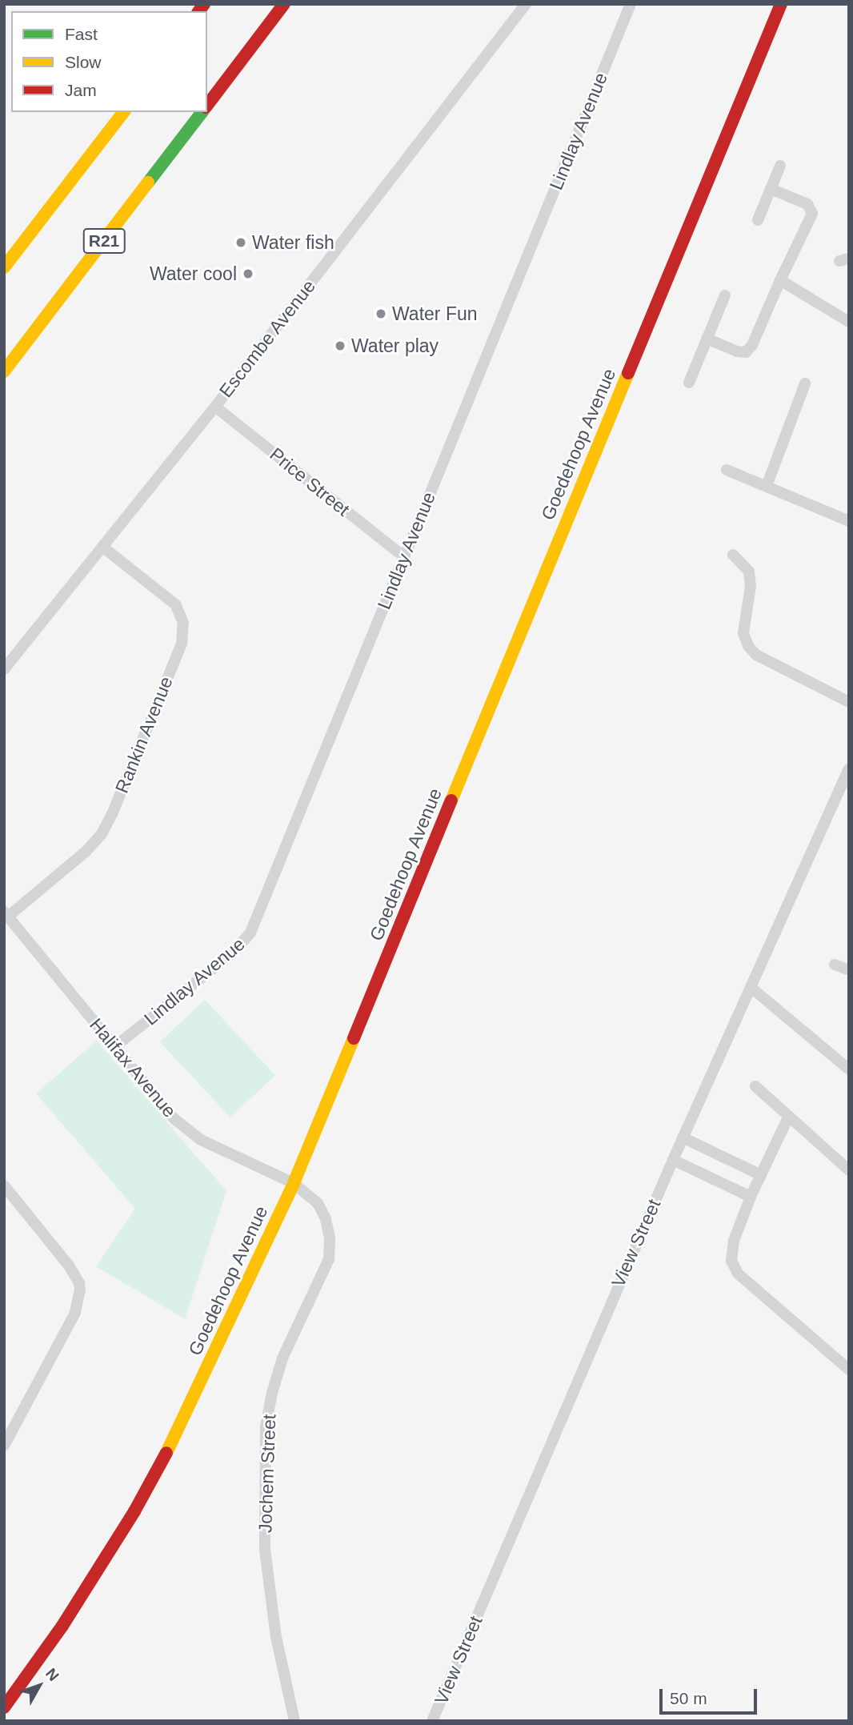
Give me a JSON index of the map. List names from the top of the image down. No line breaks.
{"streets":{"main road":["R21","Goedehoop Avenue"],"street":["Lindlay Avenue","Escombe Avenue","Price Street","Rankin Avenue","Halifax Avenue","View Street","Jochem Street"]},"crossings":[["Lindlay Avenue","Price Street"],["Lindlay Avenue","Halifax Avenue"],["Escombe Avenue","Price Street"],["Escombe Avenue","Rankin Avenue"],["Goedehoop Avenue","Halifax Avenue"],["Goedehoop Avenue","Jochem Street"],["Rankin Avenue","Halifax Avenue"],["Halifax Avenue","Jochem Street"]],"places":["Water fish","Water cool","Water Fun","Water play"],"legend":["Fast","Slow","Jam"],"scale_bar":"50 m","north":"top right"}
